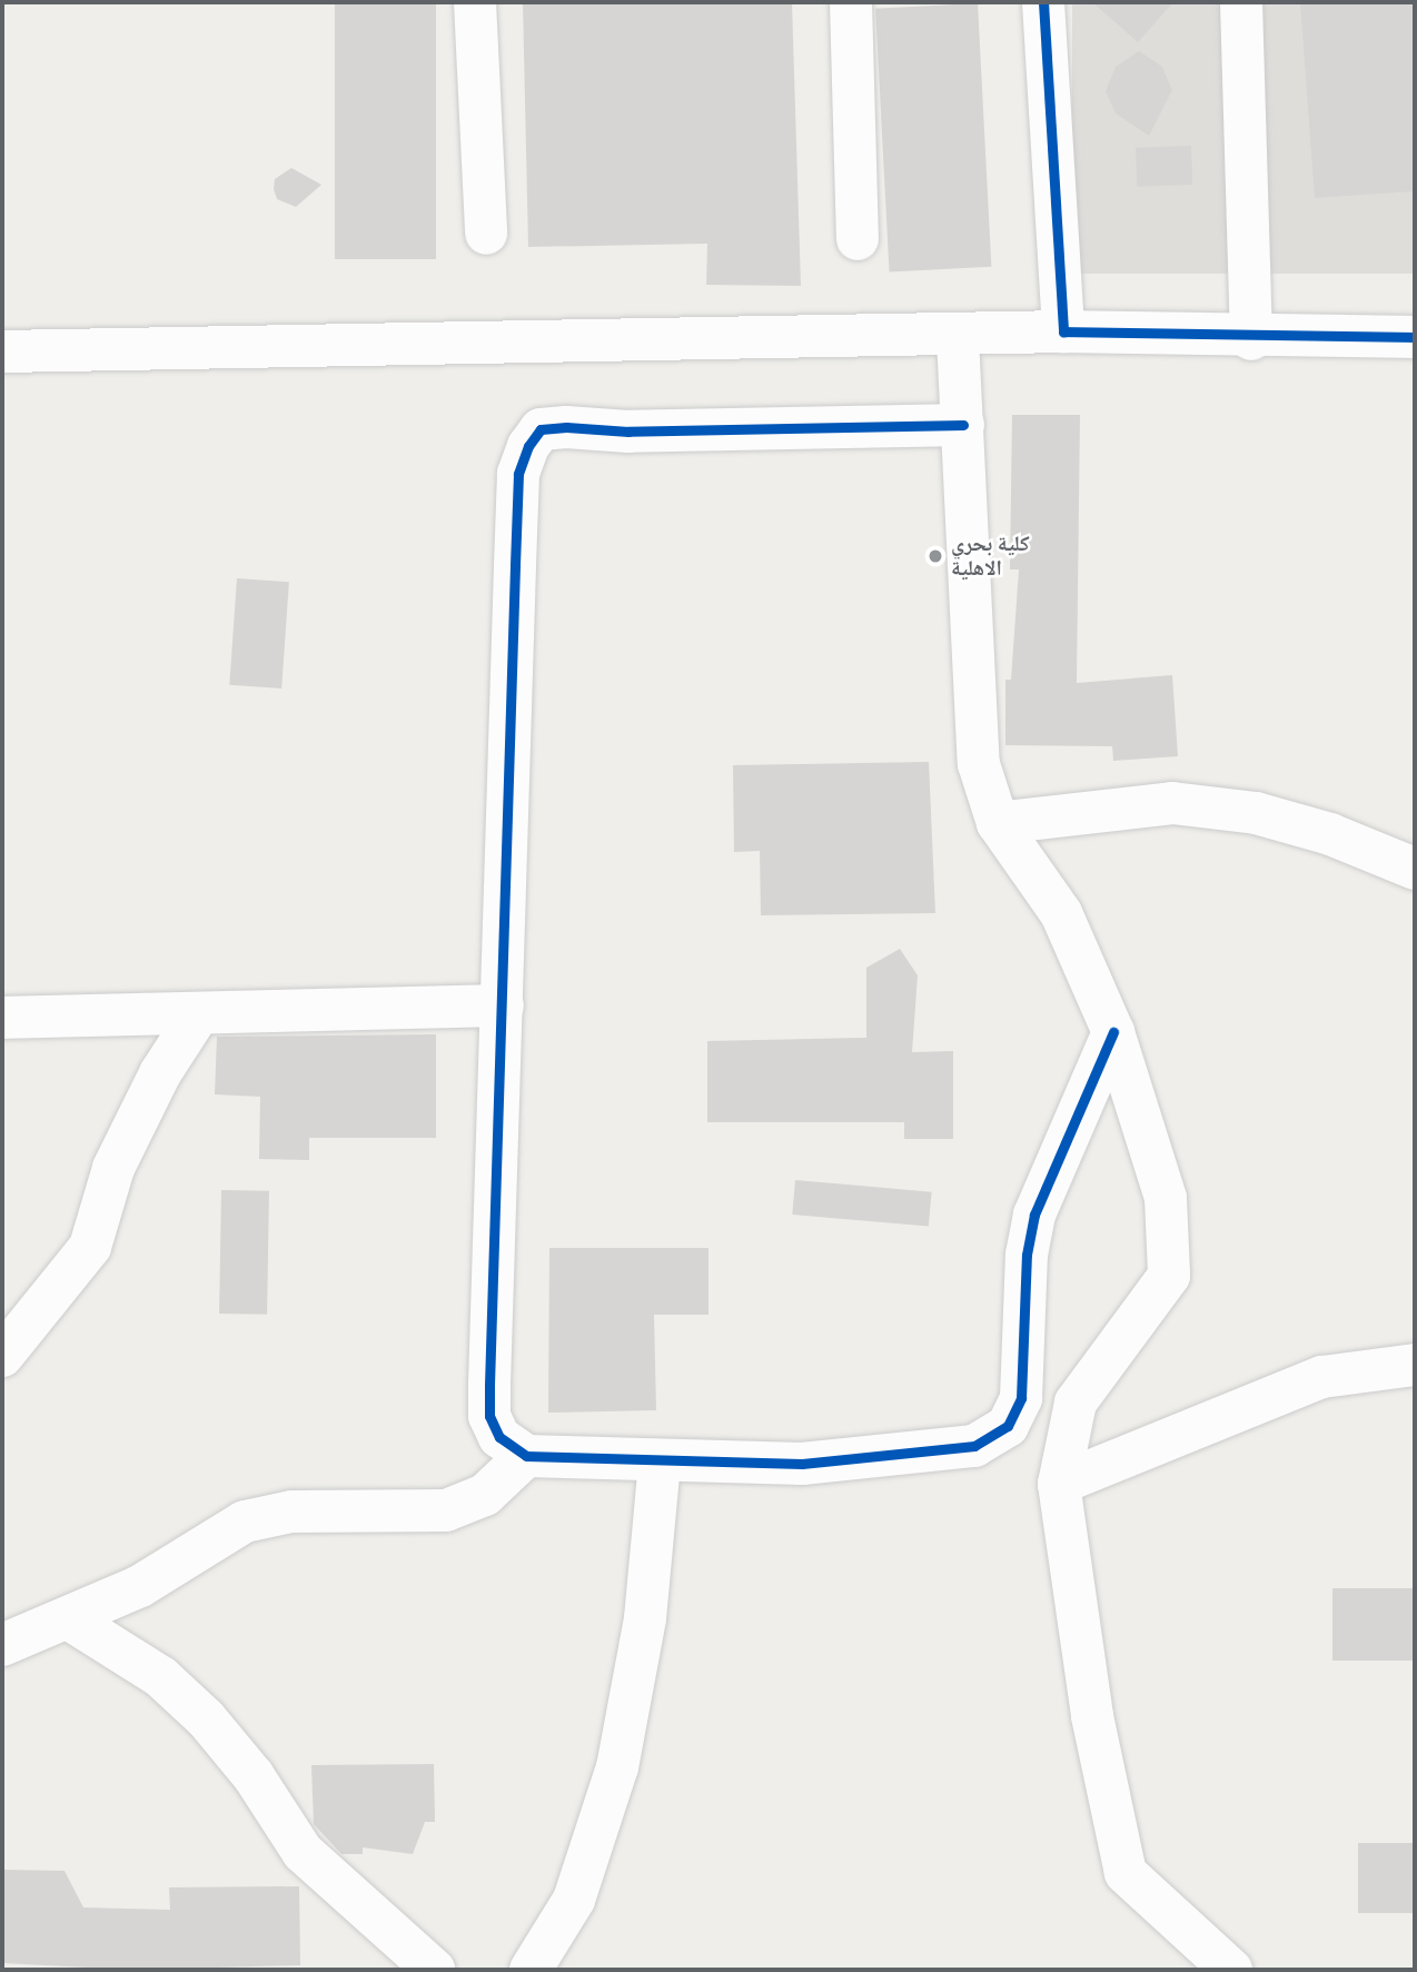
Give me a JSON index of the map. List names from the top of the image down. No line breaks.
{"places":["كلية بحري الاهلية"]}
